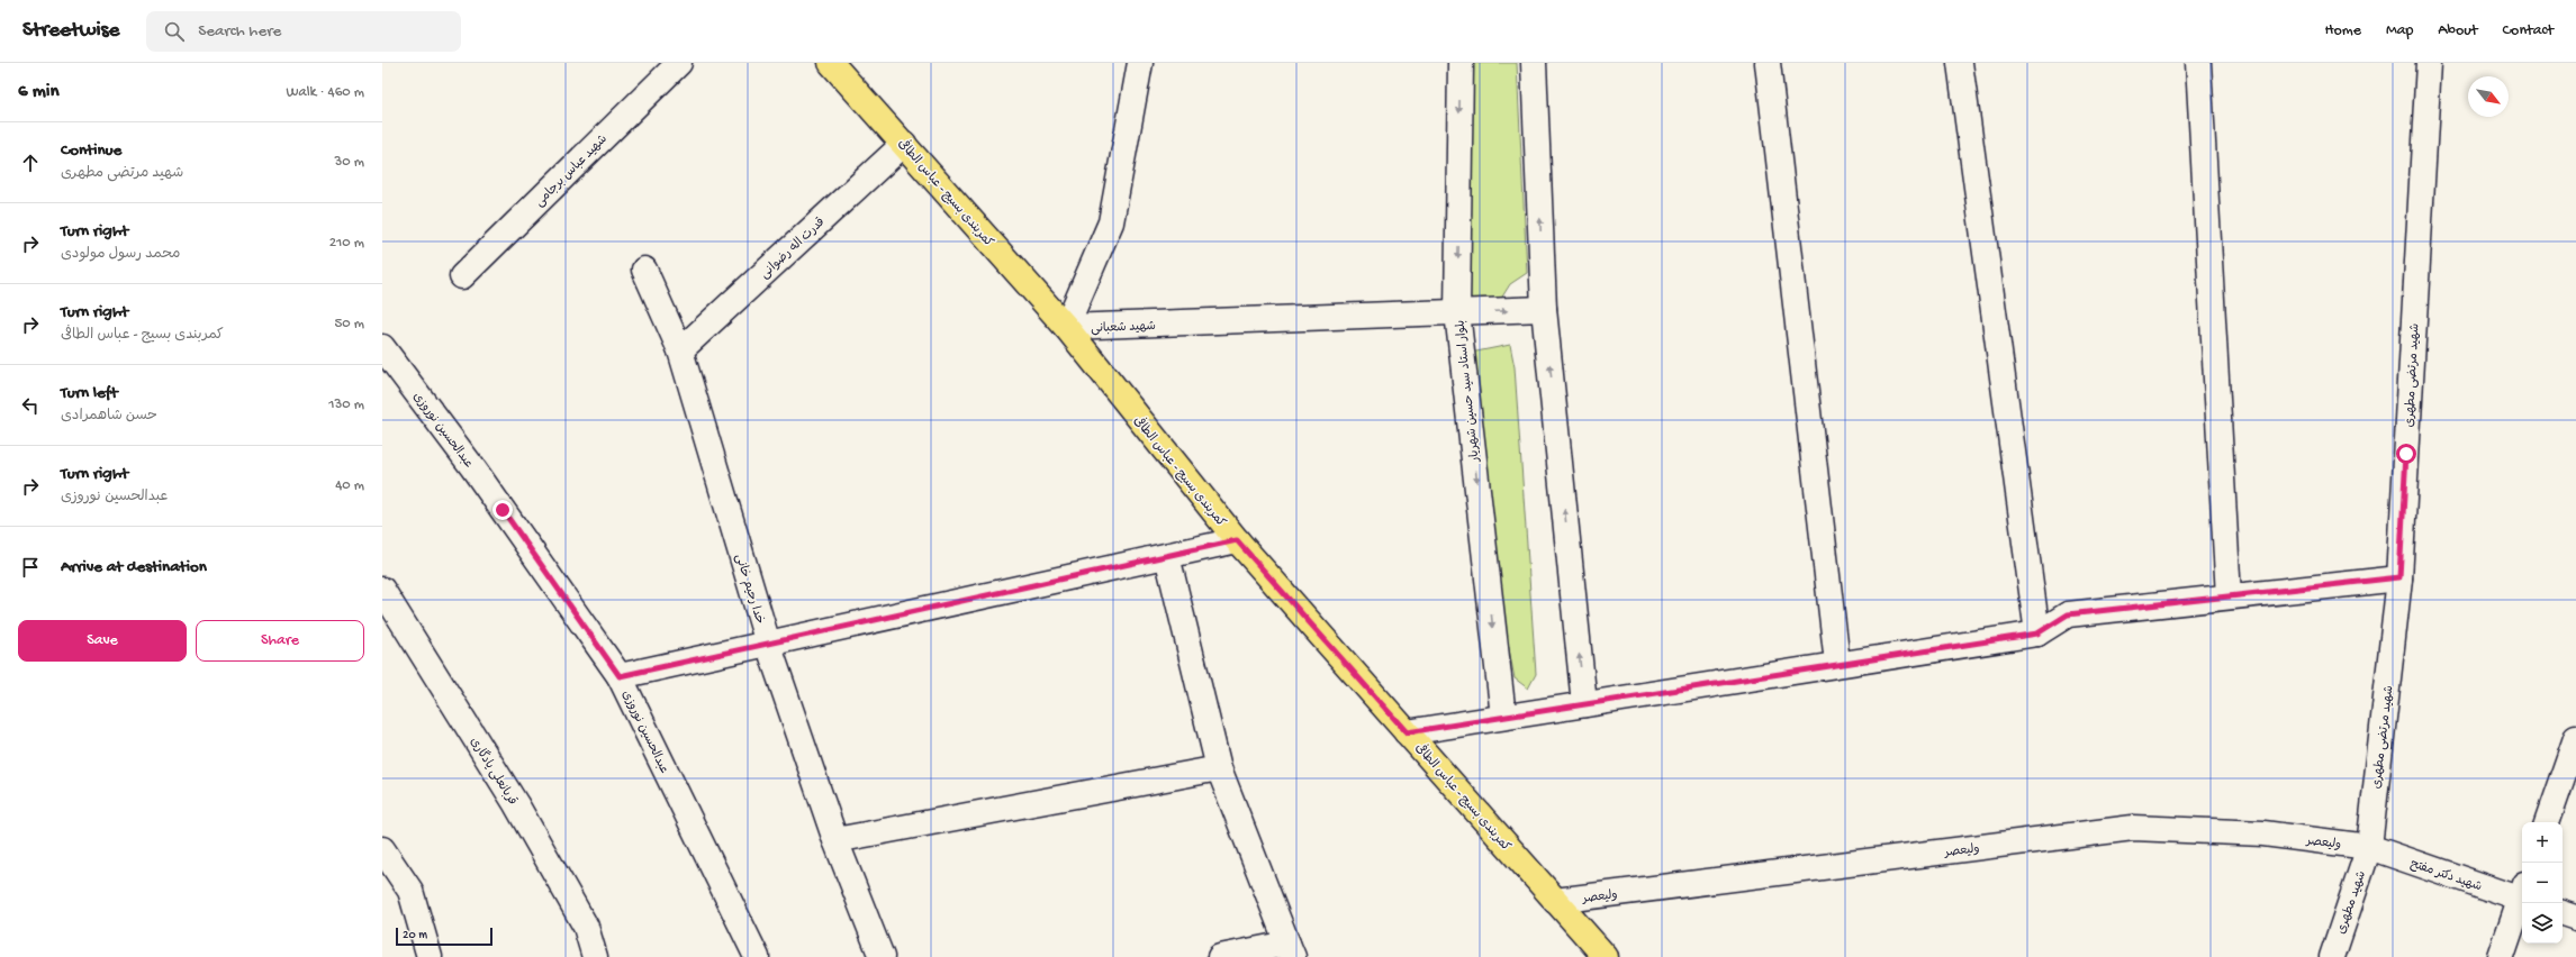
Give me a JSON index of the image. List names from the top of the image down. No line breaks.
{"streets":{"main road":["کمربندی بسیج - عباس الطافی"],"street":["شهید عباس برجامی","قدرت اله رضوانی","شهید شعبانی","شهید مرتضی مطهری","بلوار استاد سید حسین شهریار","عبدالحسین نوروزی","خدا رحیم خانی","قربانعلی یادگاری","ولیعصر","شهید دکتر مفتح","شهید مطهری"]},"crossings":[["کمربندی بسیج - عباس الطافی","قدرت اله رضوانی"],["کمربندی بسیج - عباس الطافی","شهید شعبانی"],["کمربندی بسیج - عباس الطافی","ولیعصر"],["قدرت اله رضوانی","خدا رحیم خانی"],["شهید شعبانی","بلوار استاد سید حسین شهریار"],["شهید مرتضی مطهری","ولیعصر"],["شهید مرتضی مطهری","شهید دکتر مفتح"],["شهید مرتضی مطهری","شهید مطهری"],["ولیعصر","شهید دکتر مفتح"],["ولیعصر","شهید مطهری"],["شهید دکتر مفتح","شهید مطهری"]],"scale_bar":"20 m","north":"bottom right","page":{"header":"Streetwise","search":"Search here","nav":["Home","Map","About","Contact"],"heading":["6 min","Walk · 460 m"],"list":[["Continue","شهید مرتضی مطهری","30 m"],["Turn right","محمد رسول مولودی","210 m"],["Turn right","کمربندی بسیج - عباس الطافی","50 m"],["Turn left","حسن شاهمرادی","130 m"],["Turn right","عبدالحسین نوروزی","40 m"],"Arrive at destination"],"buttons":["Save","Share"],"map_buttons":["+","−"],"scale":"20 m"}}
